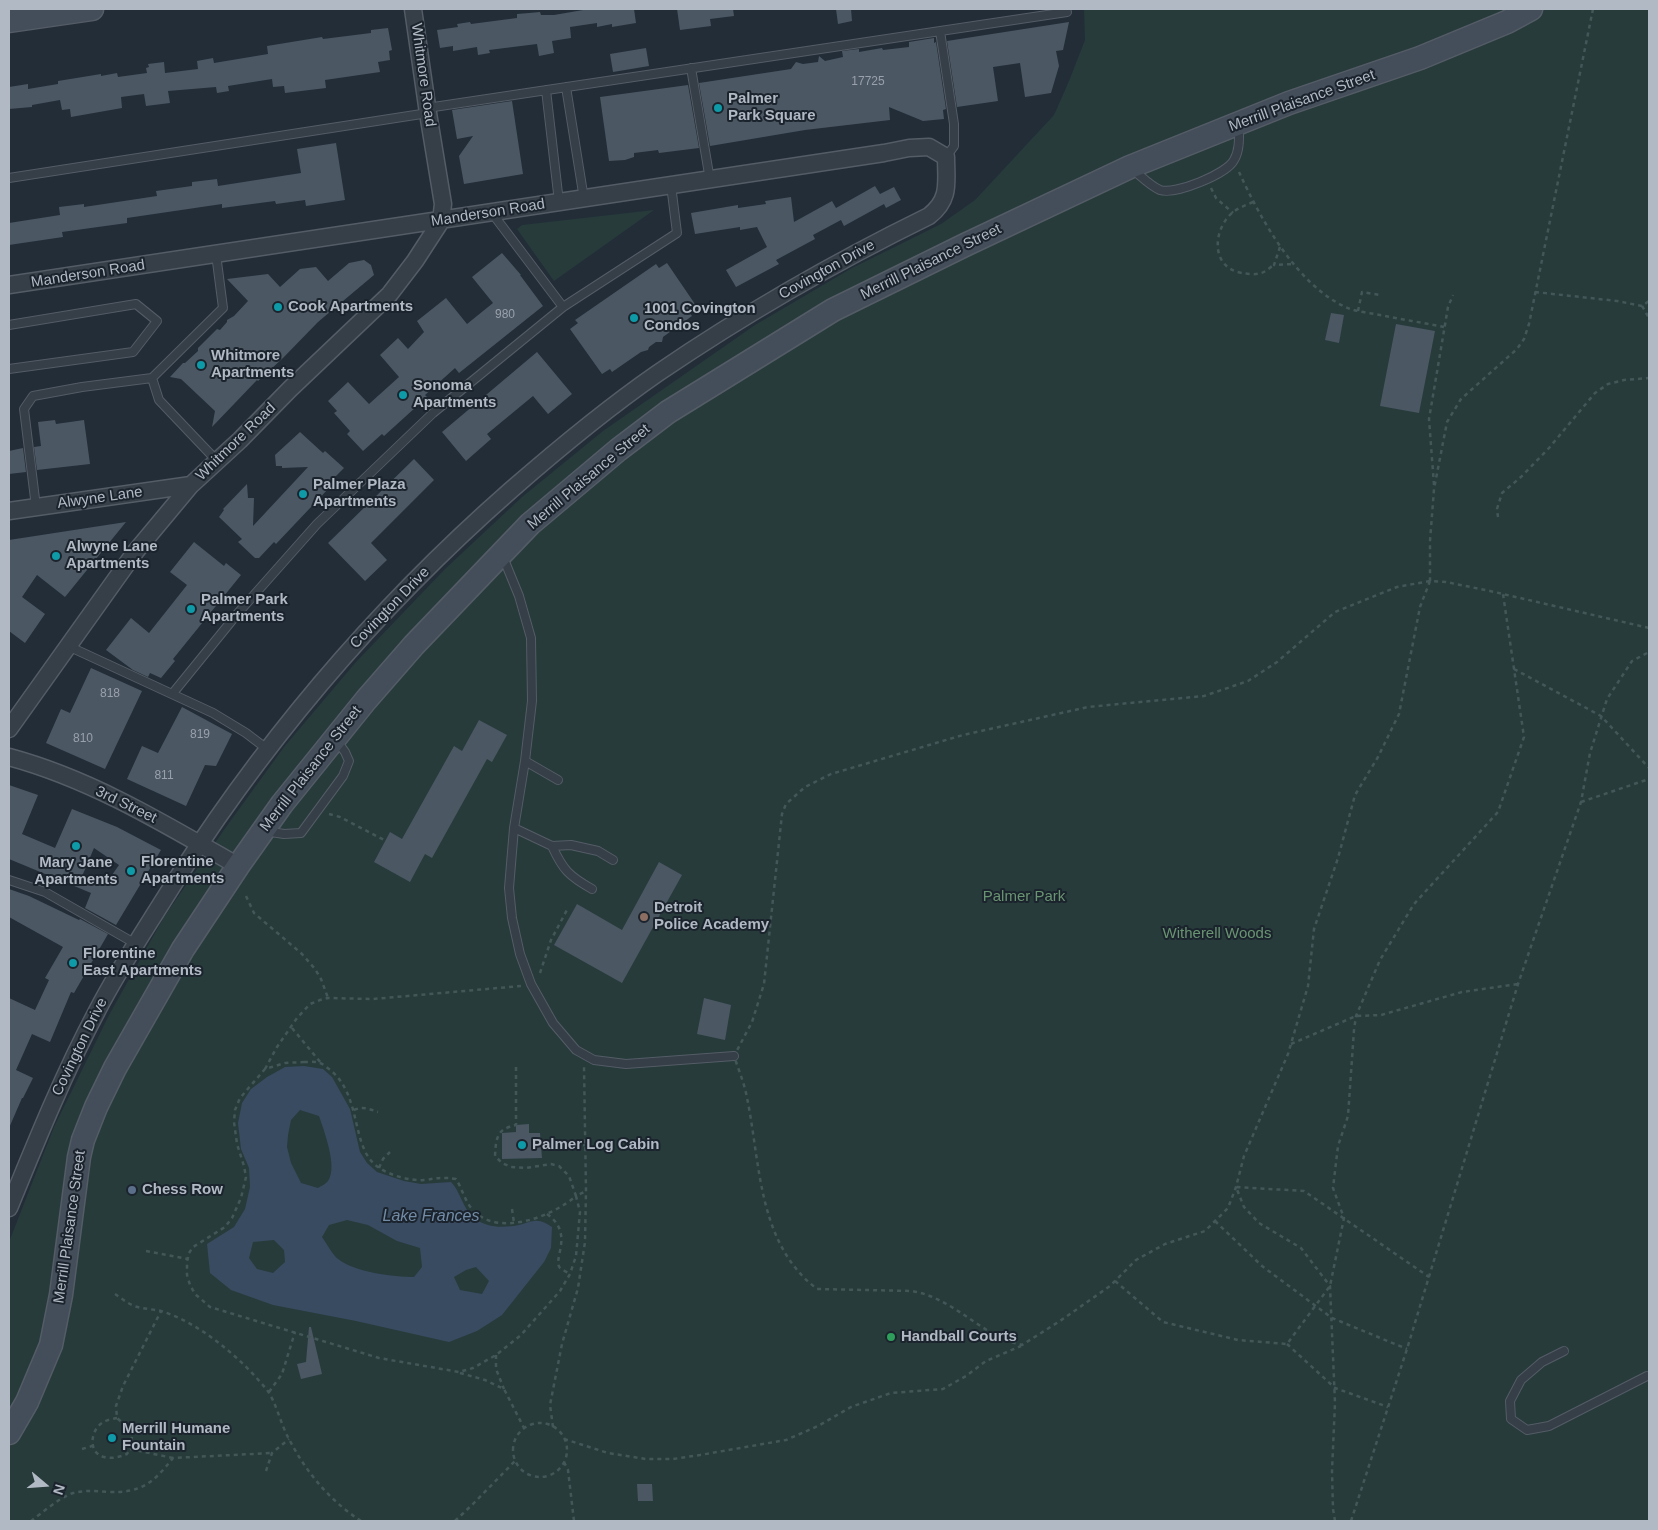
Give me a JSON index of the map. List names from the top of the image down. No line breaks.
{"streets":{"street":["Whitmore Road","Merrill Plaisance Street","Manderson Road","Covington Drive","Alwyne Lane","3rd Street"]},"crossings":[["Whitmore Road","Manderson Road"],["Whitmore Road","Alwyne Lane"],["Merrill Plaisance Street","3rd Street"],["Manderson Road","Covington Drive"],["Covington Drive","3rd Street"]],"water":["Lake Frances"],"parks":["Palmer Park","Witherell Woods"],"places":["Palmer Park Square","Cook Apartments","1001 Covington Condos","Whitmore Apartments","Sonoma Apartments","Palmer Plaza Apartments","Alwyne Lane Apartments","Palmer Park Apartments","Mary Jane Apartments","Florentine Apartments","Detroit Police Academy","Florentine East Apartments","Palmer Log Cabin","Chess Row","Handball Courts","Merrill Humane Fountain"],"house_numbers":["17725","980","818","819","810","811"],"north":"right"}
